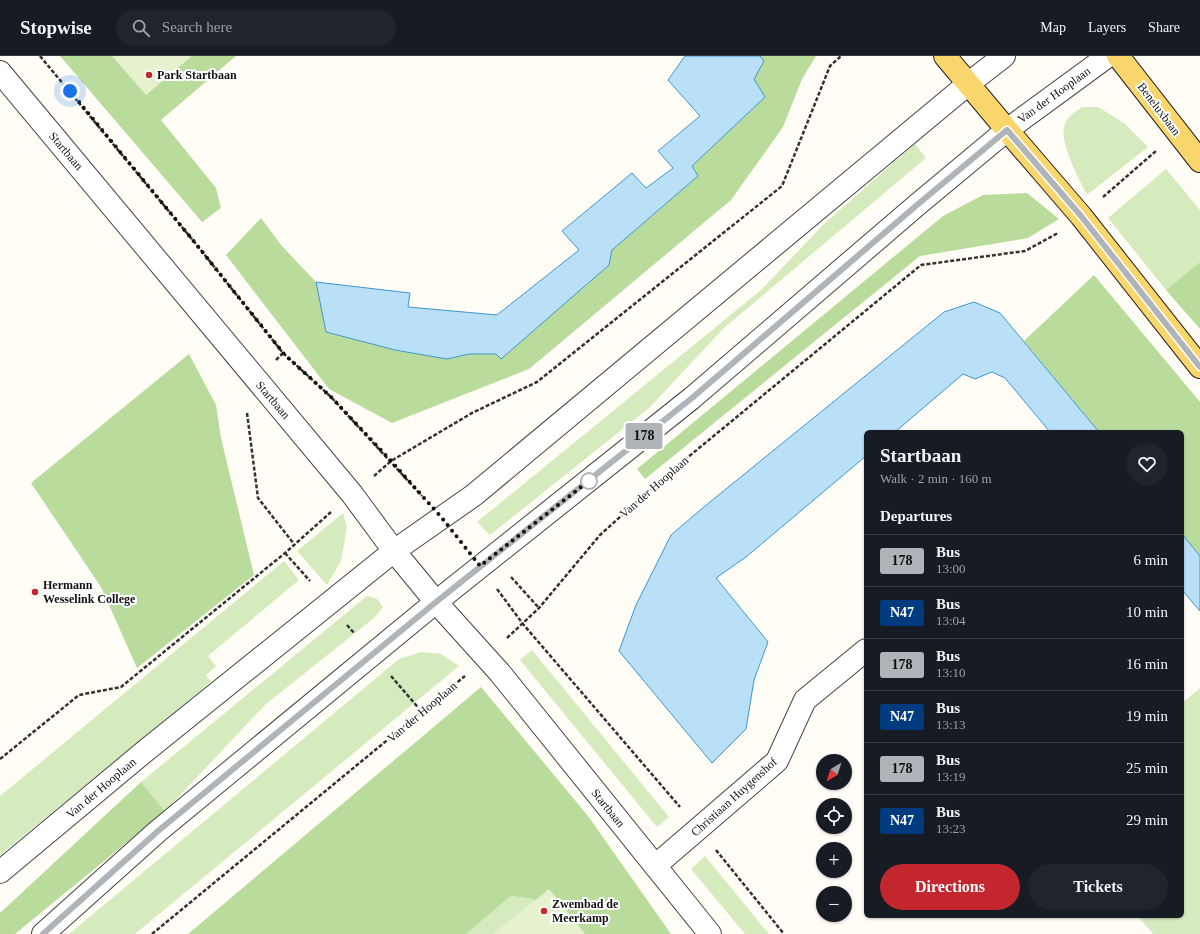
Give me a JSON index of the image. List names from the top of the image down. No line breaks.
{"streets":{"main road":["Beneluxbaan"],"street":["Van der Hooplaan","Startbaan","Christiaan Huygenshof"]},"crossings":[["Van der Hooplaan","Beneluxbaan"],["Van der Hooplaan","Startbaan"],["Startbaan","Christiaan Huygenshof"]],"places":["Park Startbaan","Hermann Wesselink College","Zwembad de Meerkamp"],"lines":["bus line 178"],"north":"bottom left","page":{"header":"Stopwise","search":"Search here","nav":["Map","Layers","Share"],"on_map":"178","heading":[["Startbaan","Walk · 2 min · 160 m"],"Departures"],"list":[{"mark":"178","name":"Bus","note":"13:00","value":"6 min"},{"mark":"N47","name":"Bus","note":"13:04","value":"10 min"},{"mark":"178","name":"Bus","note":"13:10","value":"16 min"},{"mark":"N47","name":"Bus","note":"13:13","value":"19 min"},{"mark":"178","name":"Bus","note":"13:19","value":"25 min"},{"mark":"N47","name":"Bus","note":"13:23","value":"29 min"}],"map_buttons":["+","−"],"buttons":["Directions","Tickets"]}}
